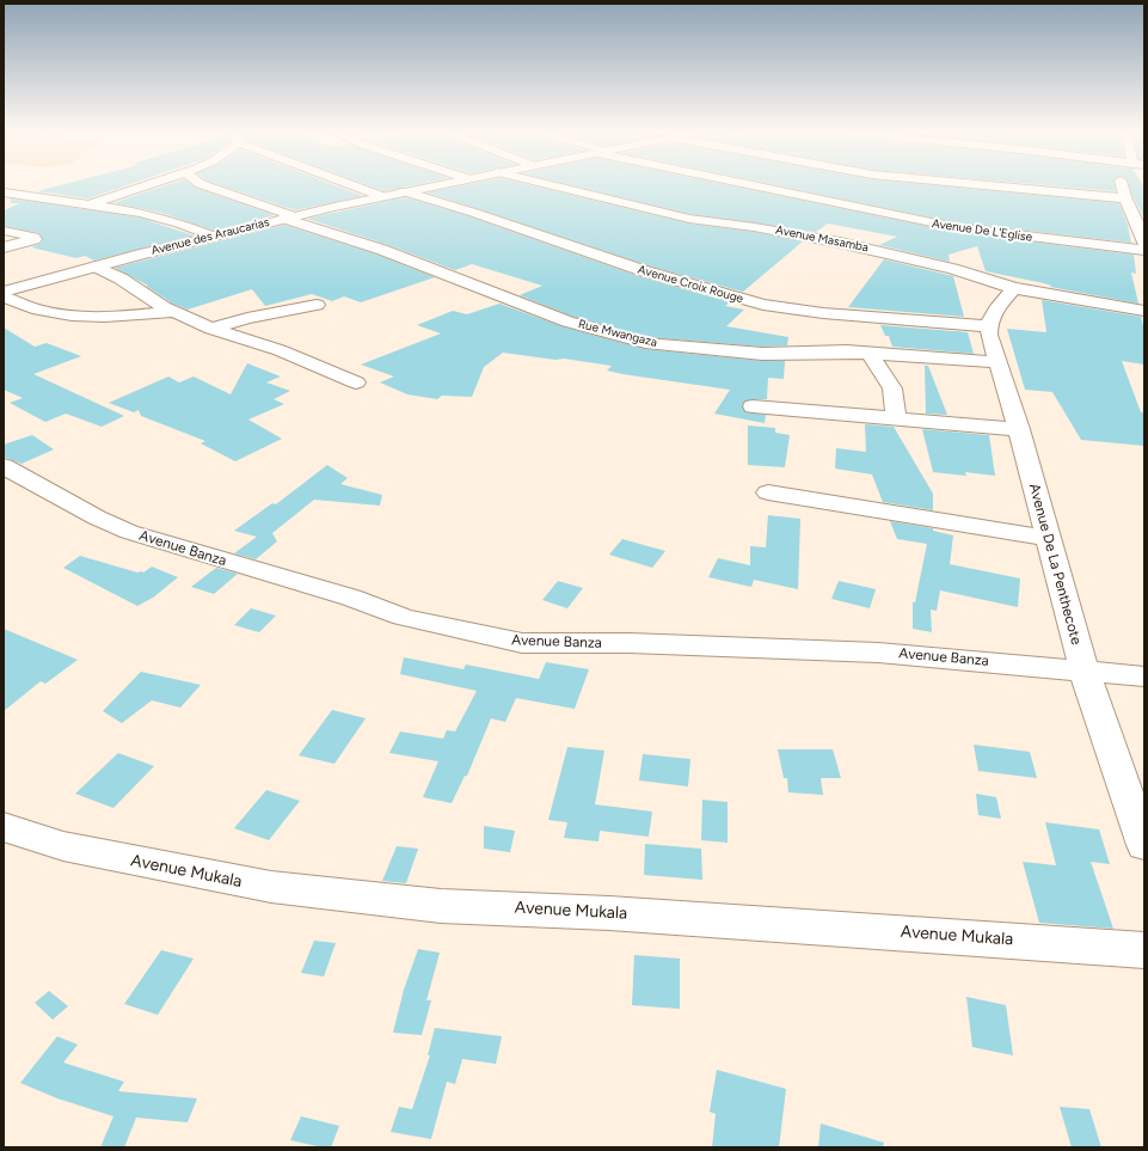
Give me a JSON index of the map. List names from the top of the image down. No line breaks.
{"streets":{"street":["Avenue De L'Eglise","Avenue des Araucarias","Avenue Masamba","Avenue Croix Rouge","Rue Mwangaza","Avenue Banza","Avenue De La Penthecote","Avenue Mukala"]},"crossings":[["Avenue des Araucarias","Avenue Croix Rouge"],["Avenue des Araucarias","Rue Mwangaza"],["Avenue Croix Rouge","Rue Mwangaza"],["Avenue Croix Rouge","Avenue De La Penthecote"],["Rue Mwangaza","Avenue De La Penthecote"],["Avenue Banza","Avenue De La Penthecote"]]}
